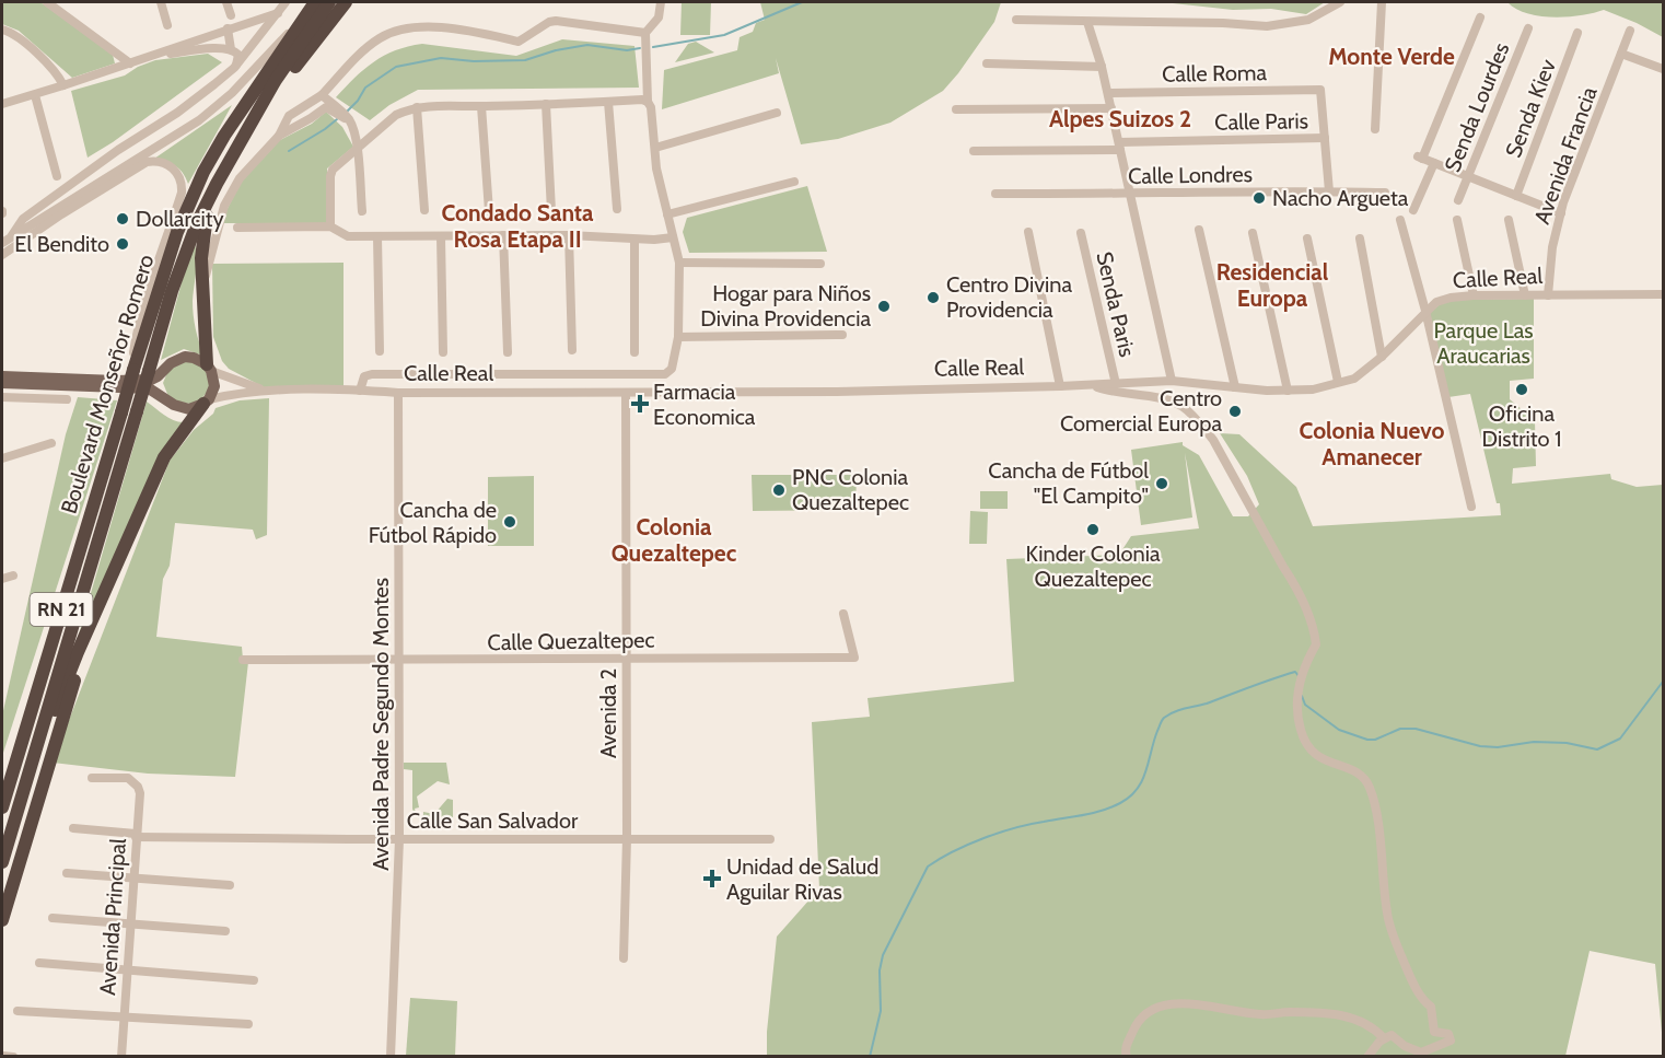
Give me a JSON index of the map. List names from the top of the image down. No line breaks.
{"streets":{"highway":["Boulevard Monseñor Romero","RN 21"],"street":["Calle Roma","Senda Lourdes","Senda Kiev","Calle Paris","Avenida Francia","Calle Londres","Calle Real","Senda Paris","Calle Quezaltepec","Avenida 2","Avenida Padre Segundo Montes","Calle San Salvador","Avenida Principal"]},"crossings":[["Calle Roma","Calle Paris"],["Avenida Francia","Calle Real"],["Calle Real","Senda Paris"],["Calle Real","Avenida 2"],["Calle Real","Avenida Padre Segundo Montes"],["Calle Quezaltepec","Avenida 2"],["Calle Quezaltepec","Avenida Padre Segundo Montes"],["Avenida 2","Calle San Salvador"],["Avenida Padre Segundo Montes","Calle San Salvador"],["Calle San Salvador","Avenida Principal"]],"districts":["Monte Verde","Alpes Suizos 2","Condado Santa Rosa Etapa II","Residencial Europa","Colonia Nuevo Amanecer","Colonia Quezaltepec"],"parks":["Parque Las Araucarias"],"places":{"other":["Nacho Argueta","Dollarcity","El Bendito","Centro Divina Providencia","Hogar para Niños Divina Providencia","Oficina Distrito 1","Centro Comercial Europa","Cancha de Fútbol \"El Campito\"","PNC Colonia Quezaltepec","Cancha de Fútbol Rápido","Kinder Colonia Quezaltepec"],"health":["Farmacia Economica","Unidad de Salud Aguilar Rivas"]}}
